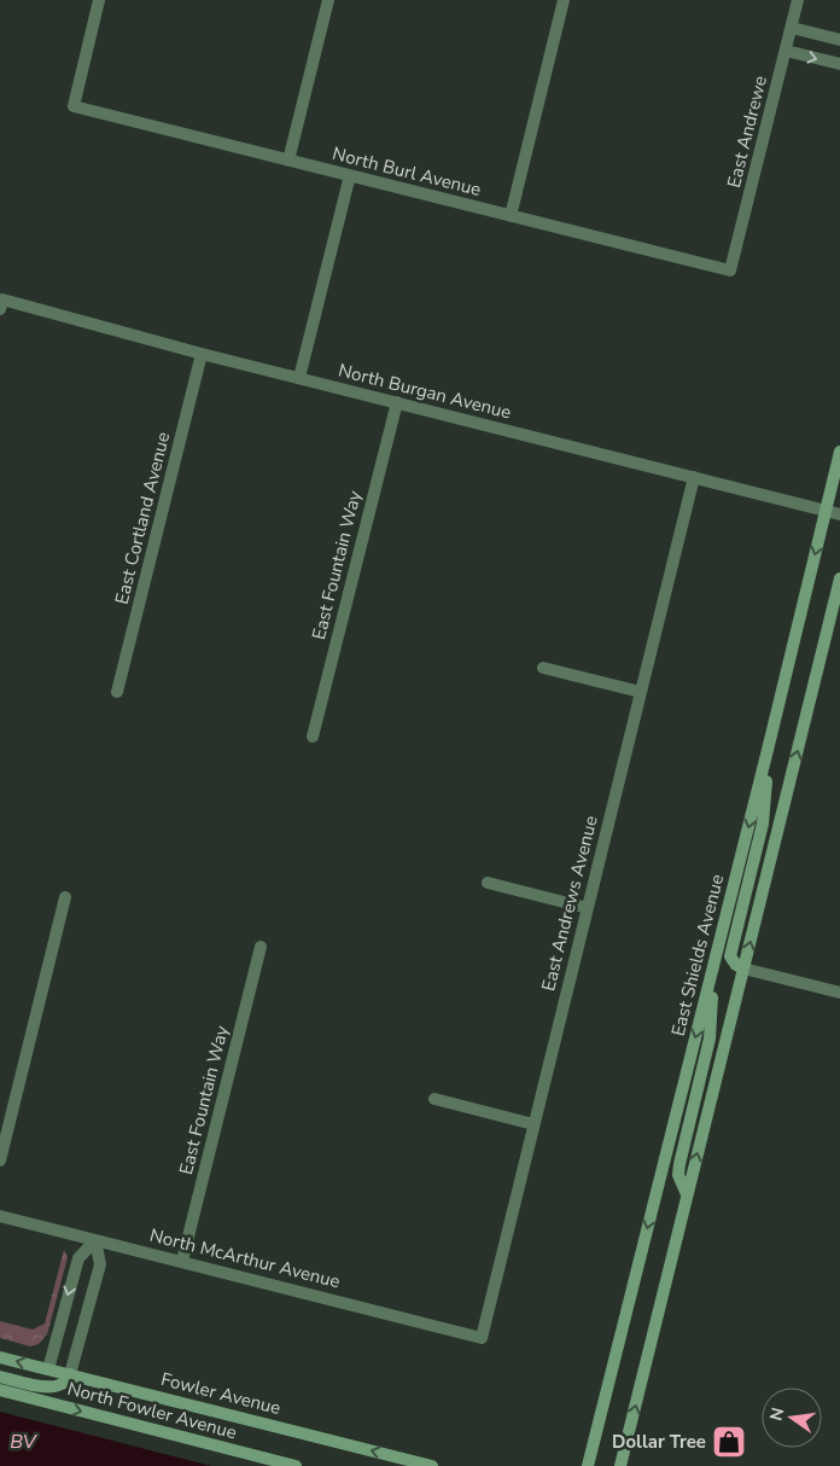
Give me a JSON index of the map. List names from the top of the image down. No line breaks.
{"streets":{"main road":["East Shields Avenue","Fowler Avenue","North Fowler Avenue"],"street":["East Andrewe","North Burl Avenue","North Burgan Avenue","East Cortland Avenue","East Fountain Way","East Andrews Avenue","North McArthur Avenue"]},"crossings":[["East Andrewe","North Burl Avenue"],["North Burgan Avenue","East Cortland Avenue"],["North Burgan Avenue","East Fountain Way"],["North Burgan Avenue","East Andrews Avenue"],["North Burgan Avenue","East Shields Avenue"],["East Fountain Way","North McArthur Avenue"],["East Andrews Avenue","North McArthur Avenue"]],"one_way":["Fowler Avenue","North Fowler Avenue"],"water":["BV"],"places":{"shop":["Dollar Tree"]},"north":"left"}
